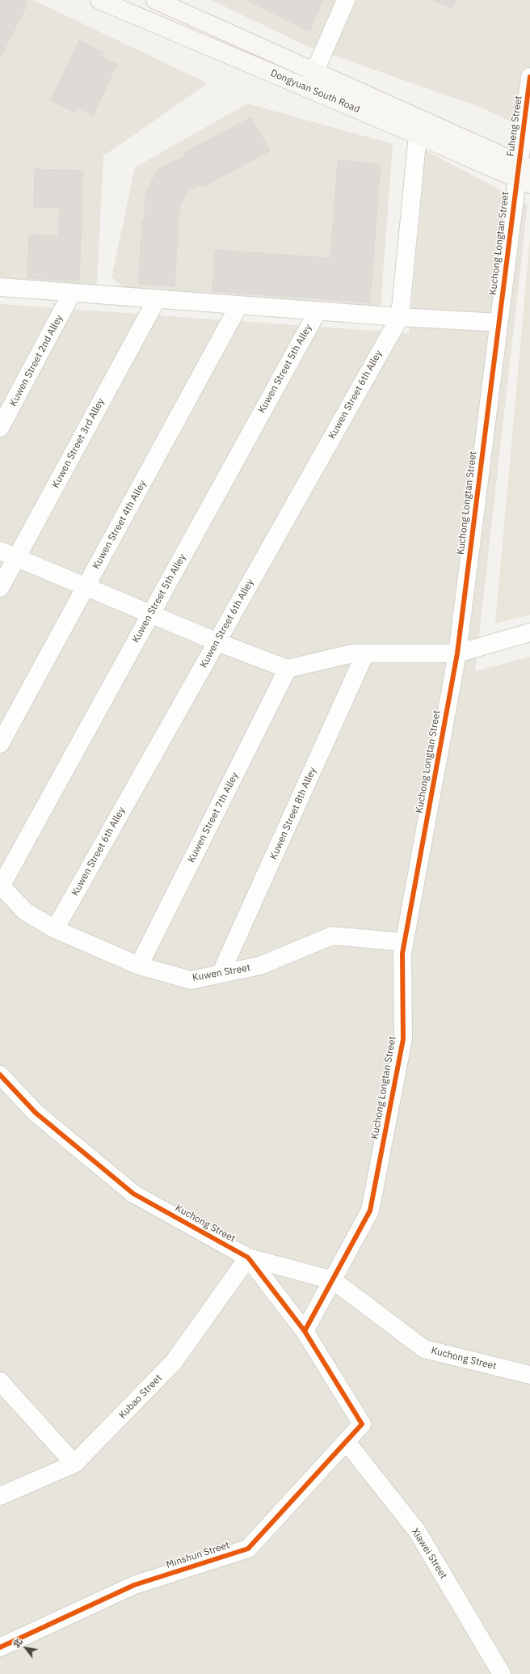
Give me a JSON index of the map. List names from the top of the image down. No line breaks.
{"streets":{"street":["Dongyuan South Road","Fuheng Street","Kuchong Longtan Street","Kuwen Street 2nd Alley","Kuwen Street 5th Alley","Kuwen Street 6th Alley","Kuwen Street 3rd Alley","Kuwen Street 4th Alley","Kuwen Street 8th Alley","Kuwen Street 7th Alley","Kuwen Street","Kuchong Street","Kubao Street","Xiawei Street","Minshun Street"]},"crossings":[["Dongyuan South Road","Fuheng Street"],["Dongyuan South Road","Kuchong Longtan Street"],["Fuheng Street","Kuchong Longtan Street"],["Kuchong Longtan Street","Kuwen Street"],["Kuchong Longtan Street","Kuchong Street"],["Kuwen Street 5th Alley","Kuwen Street"],["Kuwen Street 6th Alley","Kuwen Street"],["Kuwen Street 8th Alley","Kuwen Street"],["Kuwen Street 7th Alley","Kuwen Street"],["Kuchong Street","Kubao Street"],["Kuchong Street","Minshun Street"],["Xiawei Street","Minshun Street"]],"north":"top left"}
